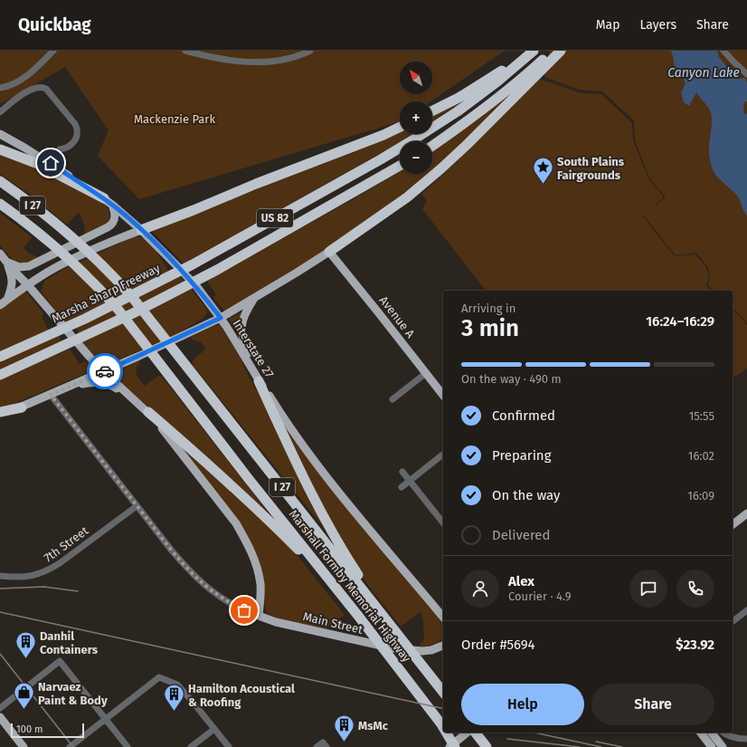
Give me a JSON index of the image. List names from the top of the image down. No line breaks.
{"streets":{"highway":["I 27","US 82","Marsha Sharp Freeway","Marshall Formby Memorial Highway"],"main road":["Avenue A","Interstate 27","Main Street"],"street":["7th Street"]},"water":["Canyon Lake"],"parks":["Mackenzie Park"],"places":{"place":["South Plains Fairgrounds"],"building":["Danhil Containers","Hamilton Acoustical & Roofing","MsMc"],"shop":["Narvaez Paint & Body"]},"scale_bar":"100 m","north":"top left","page":{"header":"Quickbag","nav":["Map","Layers","Share"],"map_buttons":["+","−"],"heading":["3 min","Arriving in","16:24–16:29"],"panel":["Alex","Courier · 4.9","Order #5694","$23.92"],"bar":"On the way · 490 m","list":[["Confirmed","15:55"],["Preparing","16:02"],["On the way","16:09"],"Delivered"],"buttons":["Help","Share"],"scale":"100 m"}}
